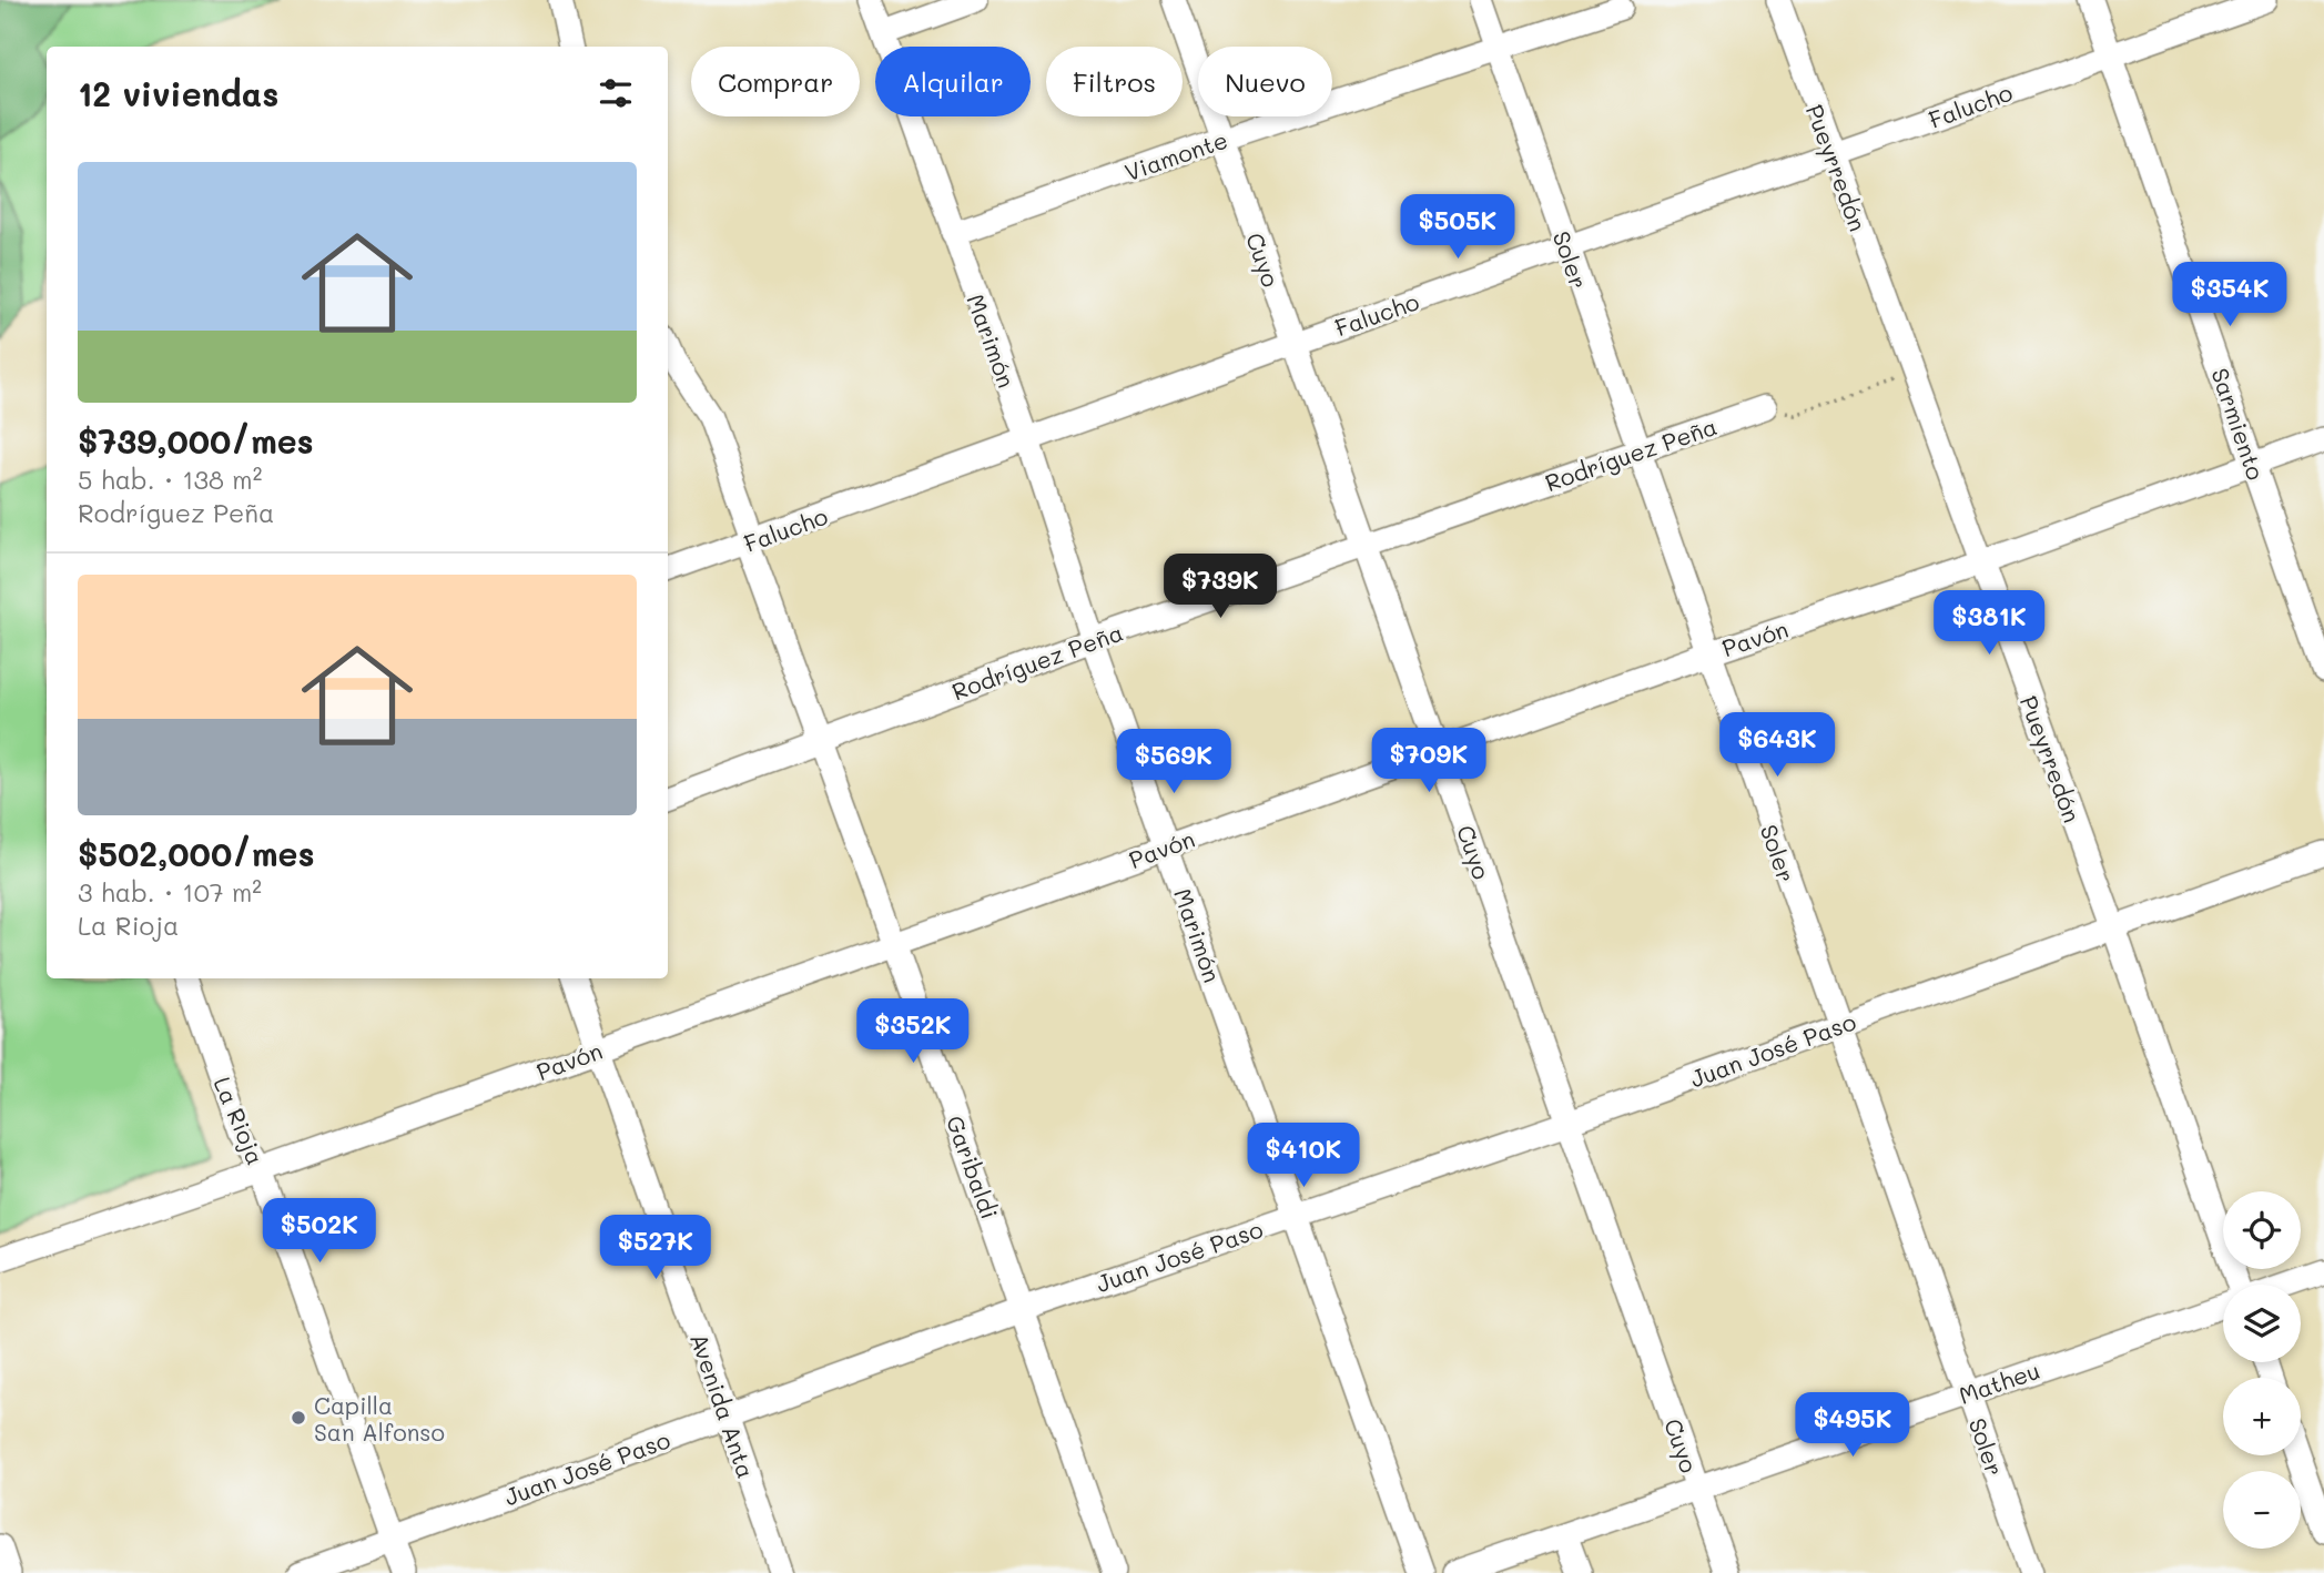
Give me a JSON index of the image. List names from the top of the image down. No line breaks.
{"streets":{"street":["Falucho","Viamonte","Pueyrredón","Cuyo","Soler","Marimón","Sarmiento","Rodríguez Peña","Pavón","Juan José Paso","La Rioja","Garibaldi","Matheu","Avenida Anta"]},"crossings":[["Falucho","Pueyrredón"],["Falucho","Cuyo"],["Falucho","Soler"],["Falucho","Marimón"],["Falucho","Sarmiento"],["Falucho","Garibaldi"],["Viamonte","Cuyo"],["Viamonte","Soler"],["Viamonte","Marimón"],["Pueyrredón","Pavón"],["Pueyrredón","Juan José Paso"],["Cuyo","Rodríguez Peña"],["Cuyo","Pavón"],["Cuyo","Juan José Paso"],["Cuyo","Matheu"],["Soler","Rodríguez Peña"],["Soler","Pavón"],["Soler","Juan José Paso"],["Soler","Matheu"],["Marimón","Rodríguez Peña"],["Marimón","Pavón"],["Marimón","Juan José Paso"],["Sarmiento","Pavón"],["Rodríguez Peña","Garibaldi"],["Pavón","La Rioja"],["Pavón","Garibaldi"],["Pavón","Avenida Anta"],["Juan José Paso","La Rioja"],["Juan José Paso","Garibaldi"],["Juan José Paso","Avenida Anta"]],"places":["Capilla San Alfonso"],"page":{"chip":["Comprar","Alquilar","Filtros","Nuevo"],"heading":"12 viviendas","list":[{"name":"$739,000/mes","note":"5 hab. · 138 m² · Rodríguez Peña"},{"name":"$502,000/mes","note":"3 hab. · 107 m² · La Rioja"}],"price":["$505K","$354K","$739K","$381K","$643K","$709K","$569K","$352K","$410K","$502K","$527K","$495K"],"map_buttons":["+","−"]}}
